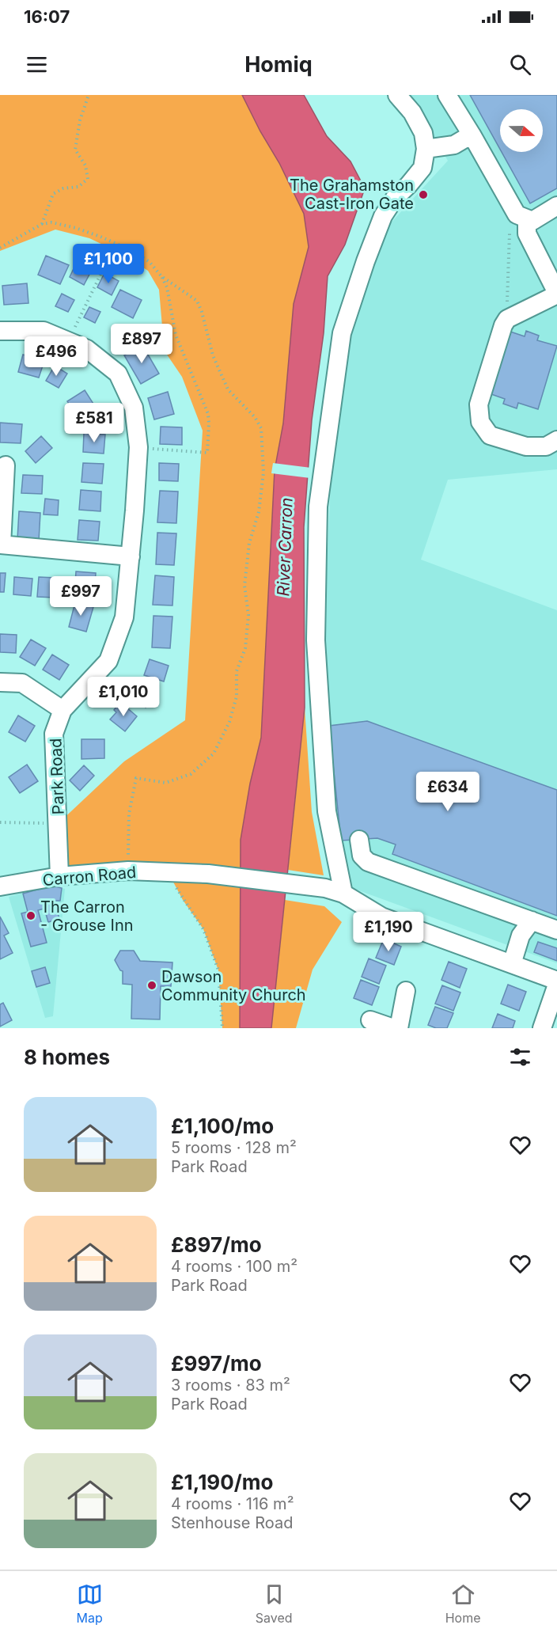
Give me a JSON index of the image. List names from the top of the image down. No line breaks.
{"streets":{"street":["Park Road","Carron Road"]},"crossings":[["Park Road","Carron Road"]],"water":["River Carron"],"places":["The Grahamston Cast-Iron Gate","The Carron - Grouse Inn","Dawson Community Church"],"north":"right","page":{"status":"16:07","header":"Homiq","price":["£1,100","£897","£496","£581","£997","£1,010","£634","£1,190"],"heading":"8 homes","list":[{"name":"£1,100/mo","note":"5 rooms · 128 m² · Park Road"},{"name":"£897/mo","note":"4 rooms · 100 m² · Park Road"},{"name":"£997/mo","note":"3 rooms · 83 m² · Park Road"},{"name":"£1,190/mo","note":"4 rooms · 116 m² · Stenhouse Road"}],"tabs":["Map","Saved","Home"]}}
